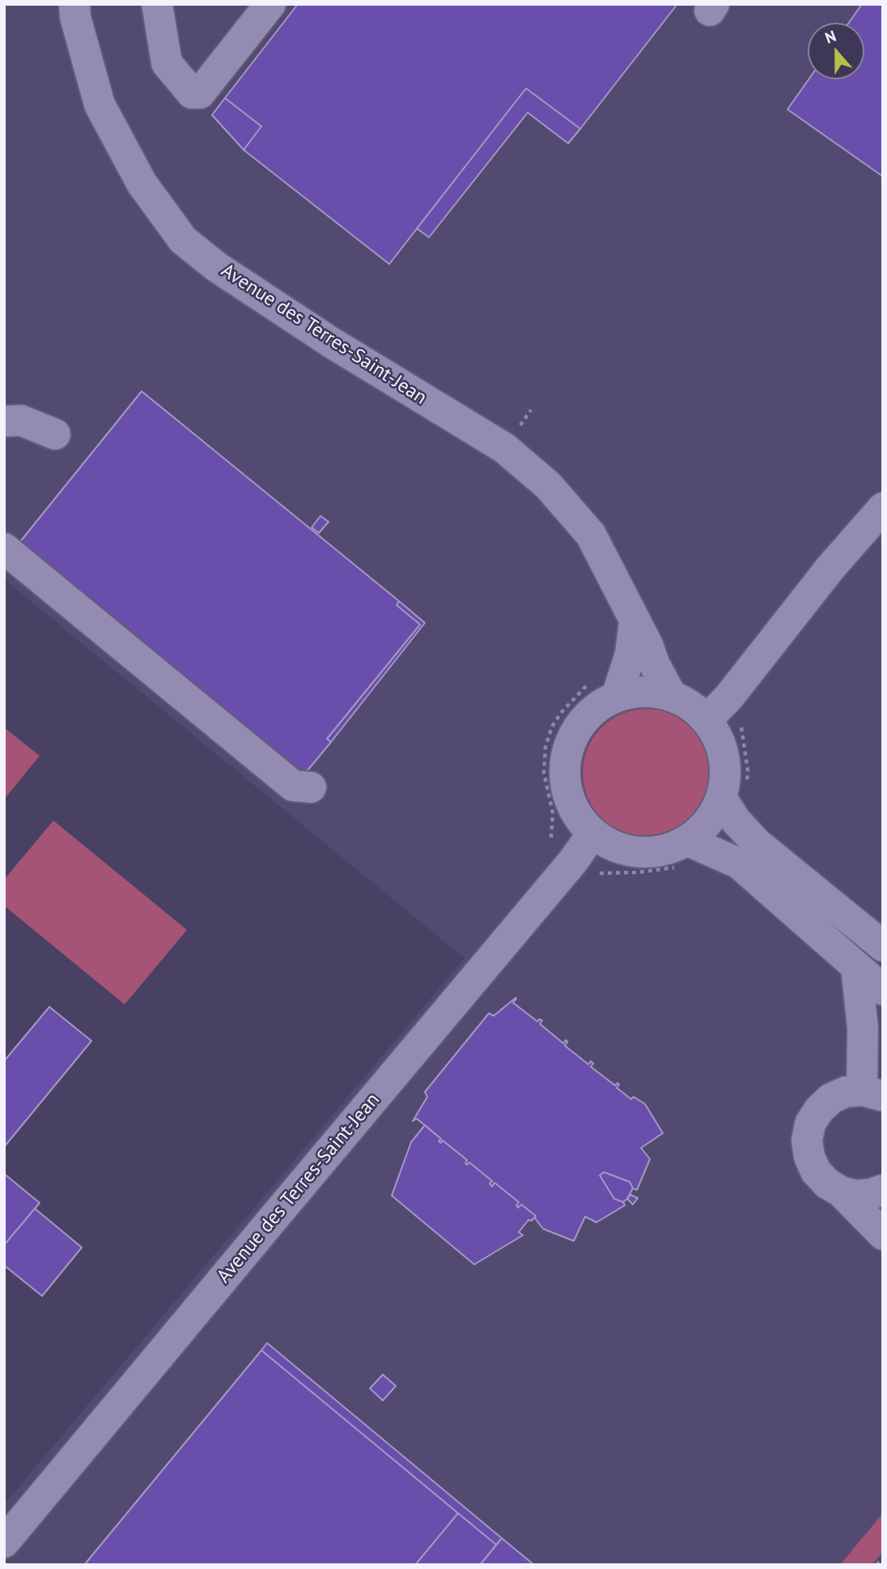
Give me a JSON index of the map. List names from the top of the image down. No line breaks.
{"streets":{"street":["Avenue des Terres-Saint-Jean"]},"north":"top"}
